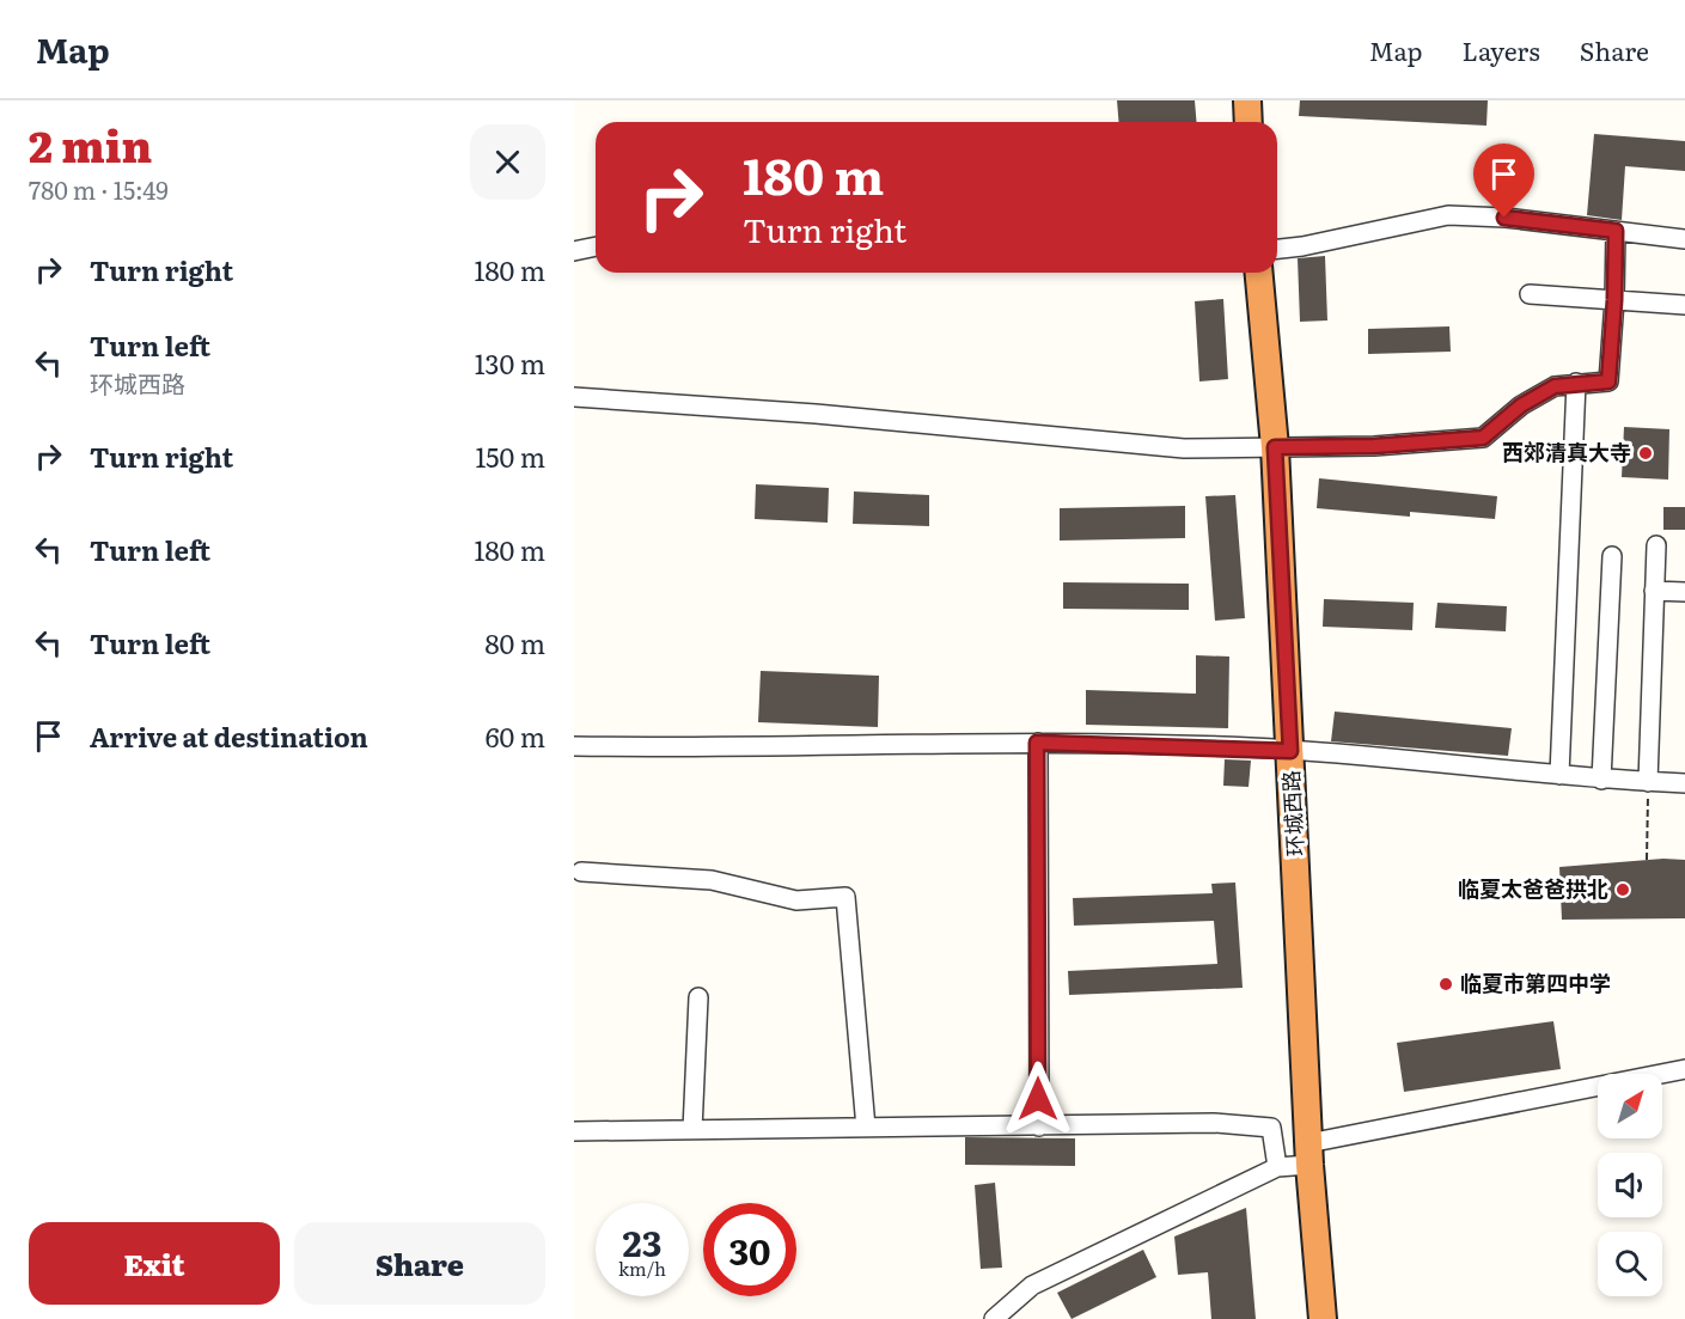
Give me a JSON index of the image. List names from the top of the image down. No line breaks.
{"streets":{"highway":["环城西路"]},"places":["西郊清真大寺","临夏太爸爸拱北","临夏市第四中学"],"north":"top right","page":{"header":"Map","nav":["Map","Layers","Share"],"heading":["2 min","780 m · 15:49"],"turn":["180 m","Turn right"],"list":[{"name":"Turn right","value":"180 m"},{"name":"Turn left","note":"环城西路","value":"130 m"},{"name":"Turn right","value":"150 m"},{"name":"Turn left","value":"180 m"},{"name":"Turn left","value":"80 m"},{"name":"Arrive at destination","value":"60 m"}],"speed":"23 km/h","limit":"30","buttons":["Exit","Share"]}}
